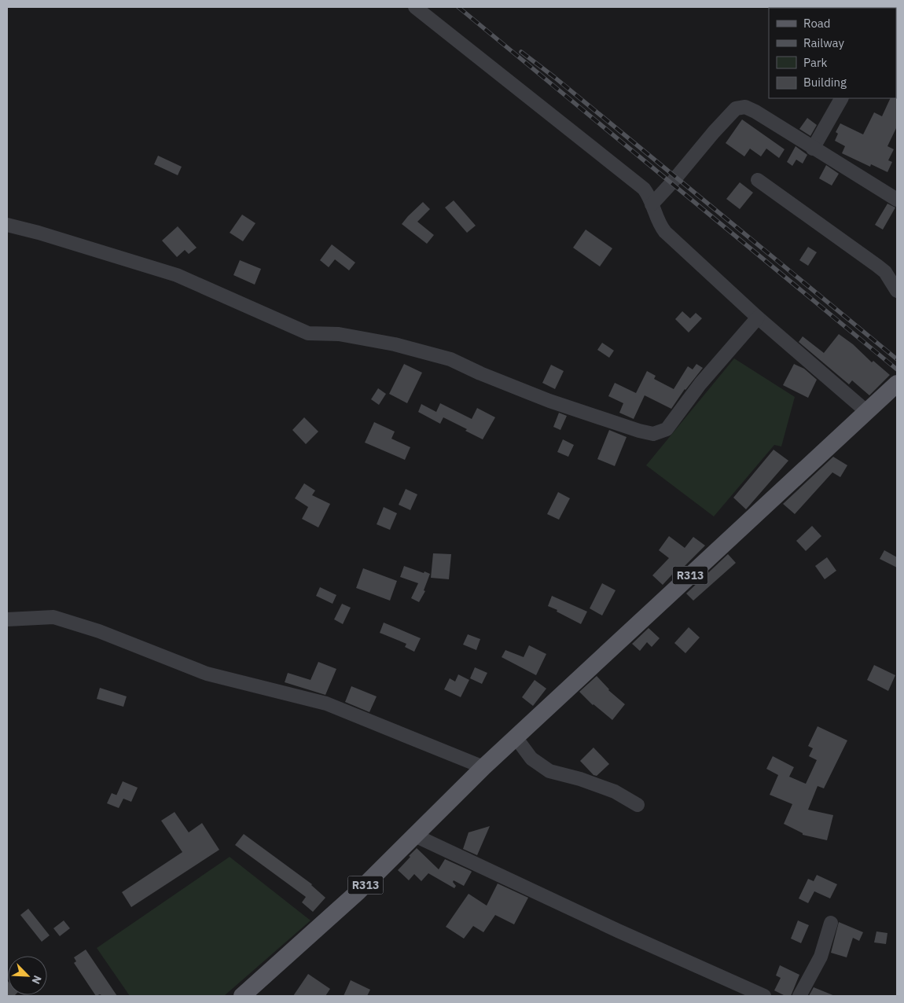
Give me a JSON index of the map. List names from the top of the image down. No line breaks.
{"streets":{"main road":["R313"]},"legend":["Road","Railway","Park","Building"],"north":"bottom right"}
